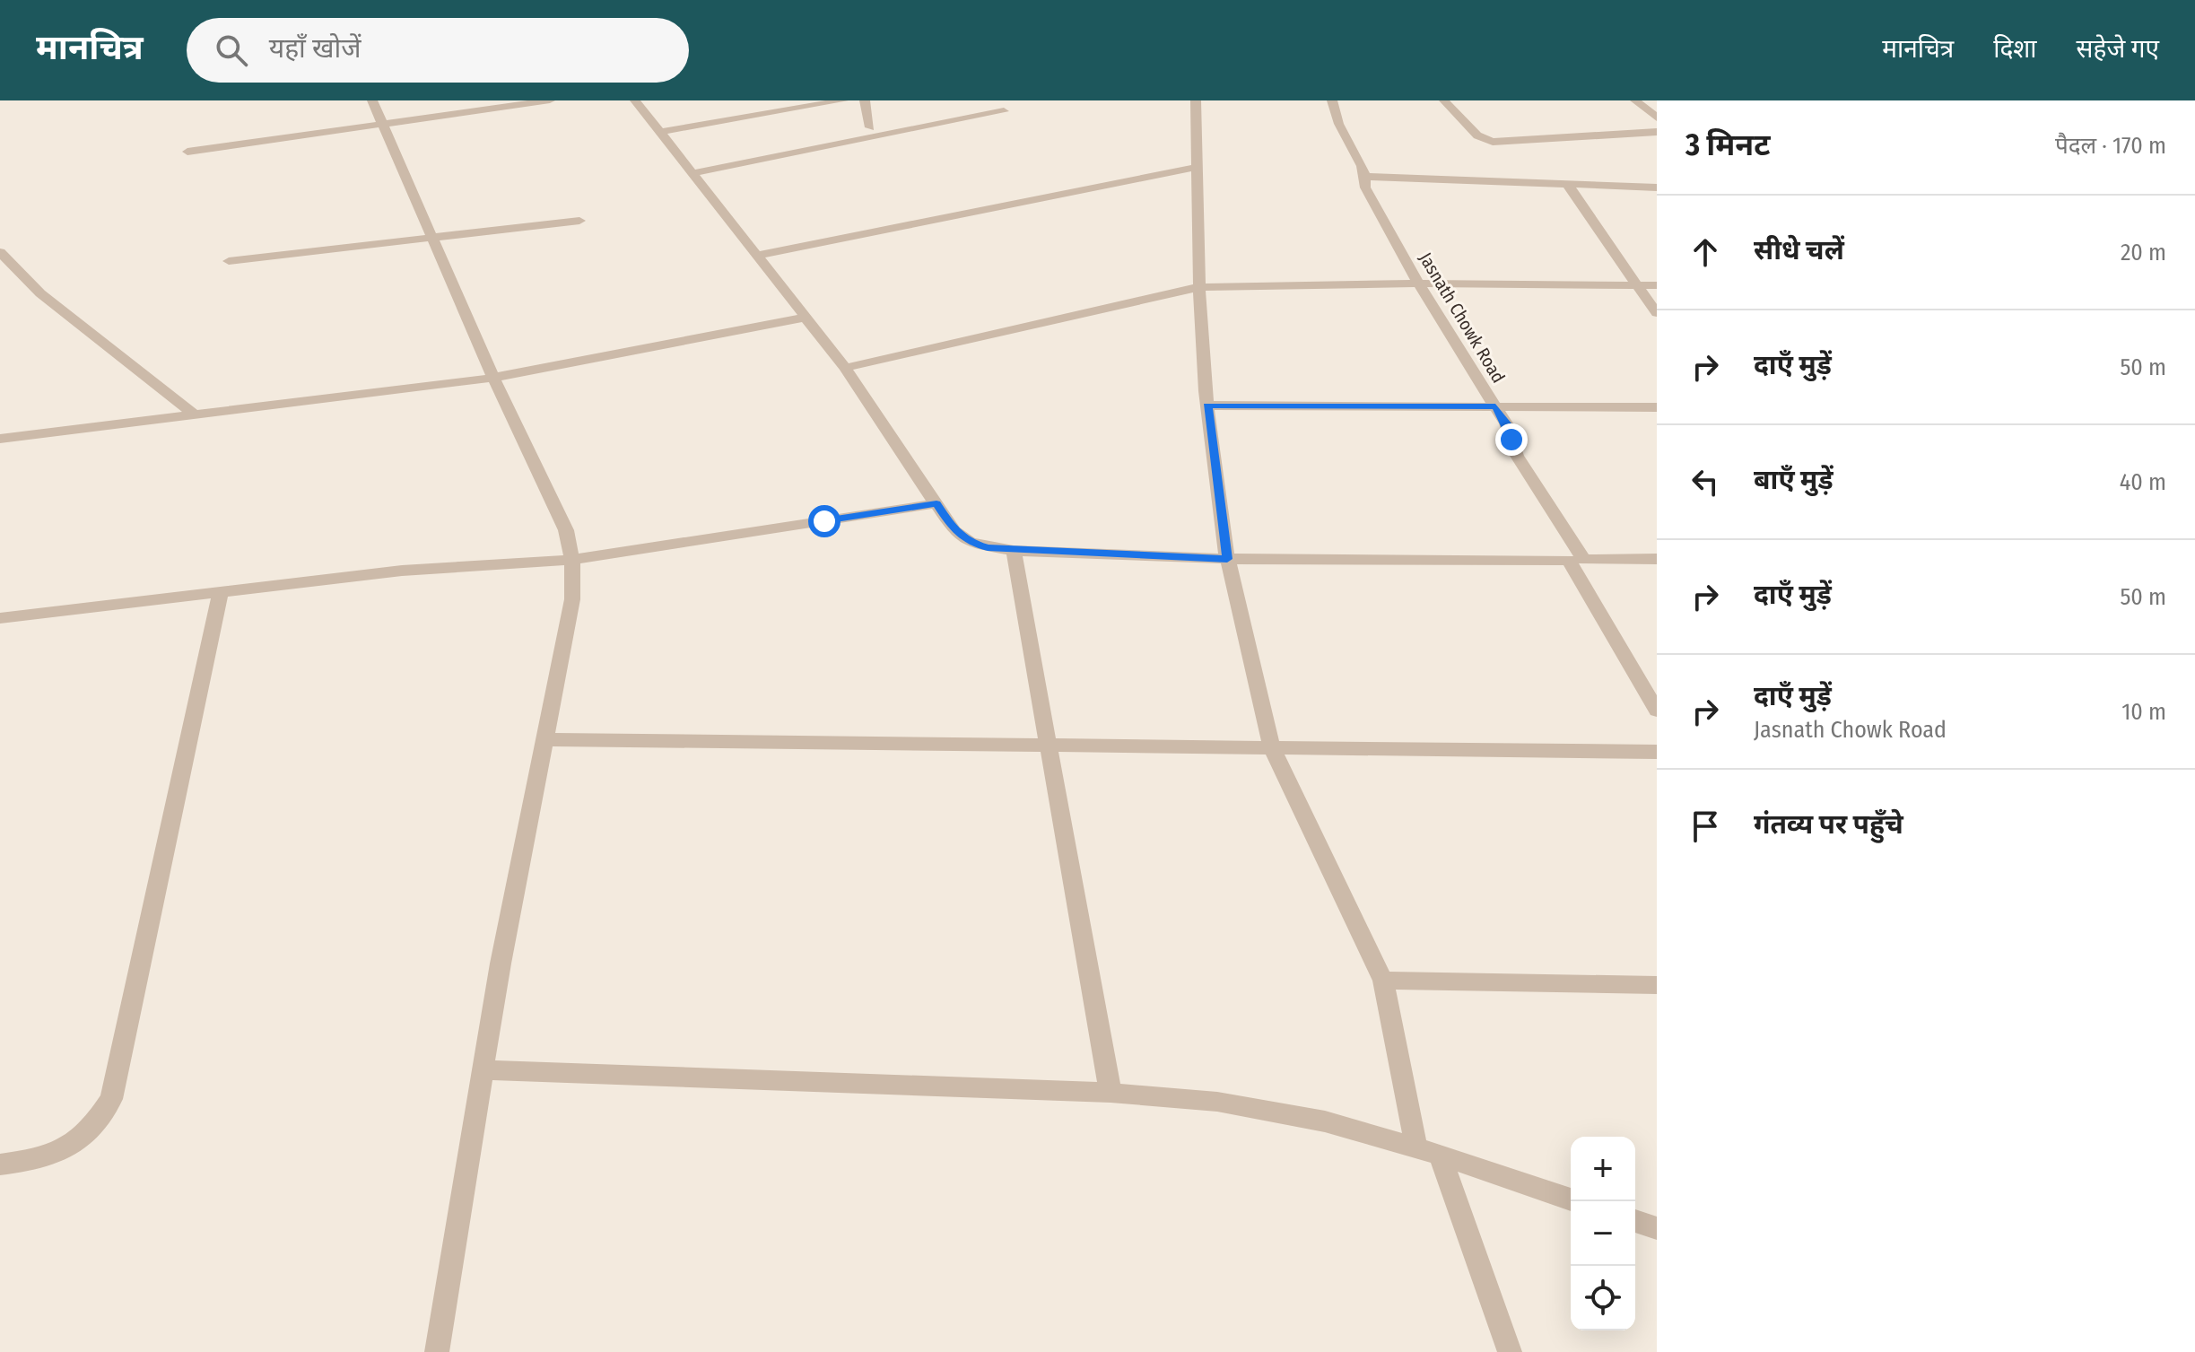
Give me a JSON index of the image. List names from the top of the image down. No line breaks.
{"streets":{"street":["Jasnath Chowk Road"]},"page":{"header":"मानचित्र","search":"यहाँ खोजें","nav":["मानचित्र","दिशा","सहेजे गए"],"heading":["3 मिनट","पैदल · 170 m"],"list":[["सीधे चलें","20 m"],["दाएँ मुड़ें","50 m"],["बाएँ मुड़ें","40 m"],["दाएँ मुड़ें","50 m"],["दाएँ मुड़ें","Jasnath Chowk Road","10 m"],"गंतव्य पर पहुँचे"],"map_buttons":["+","−"]}}
